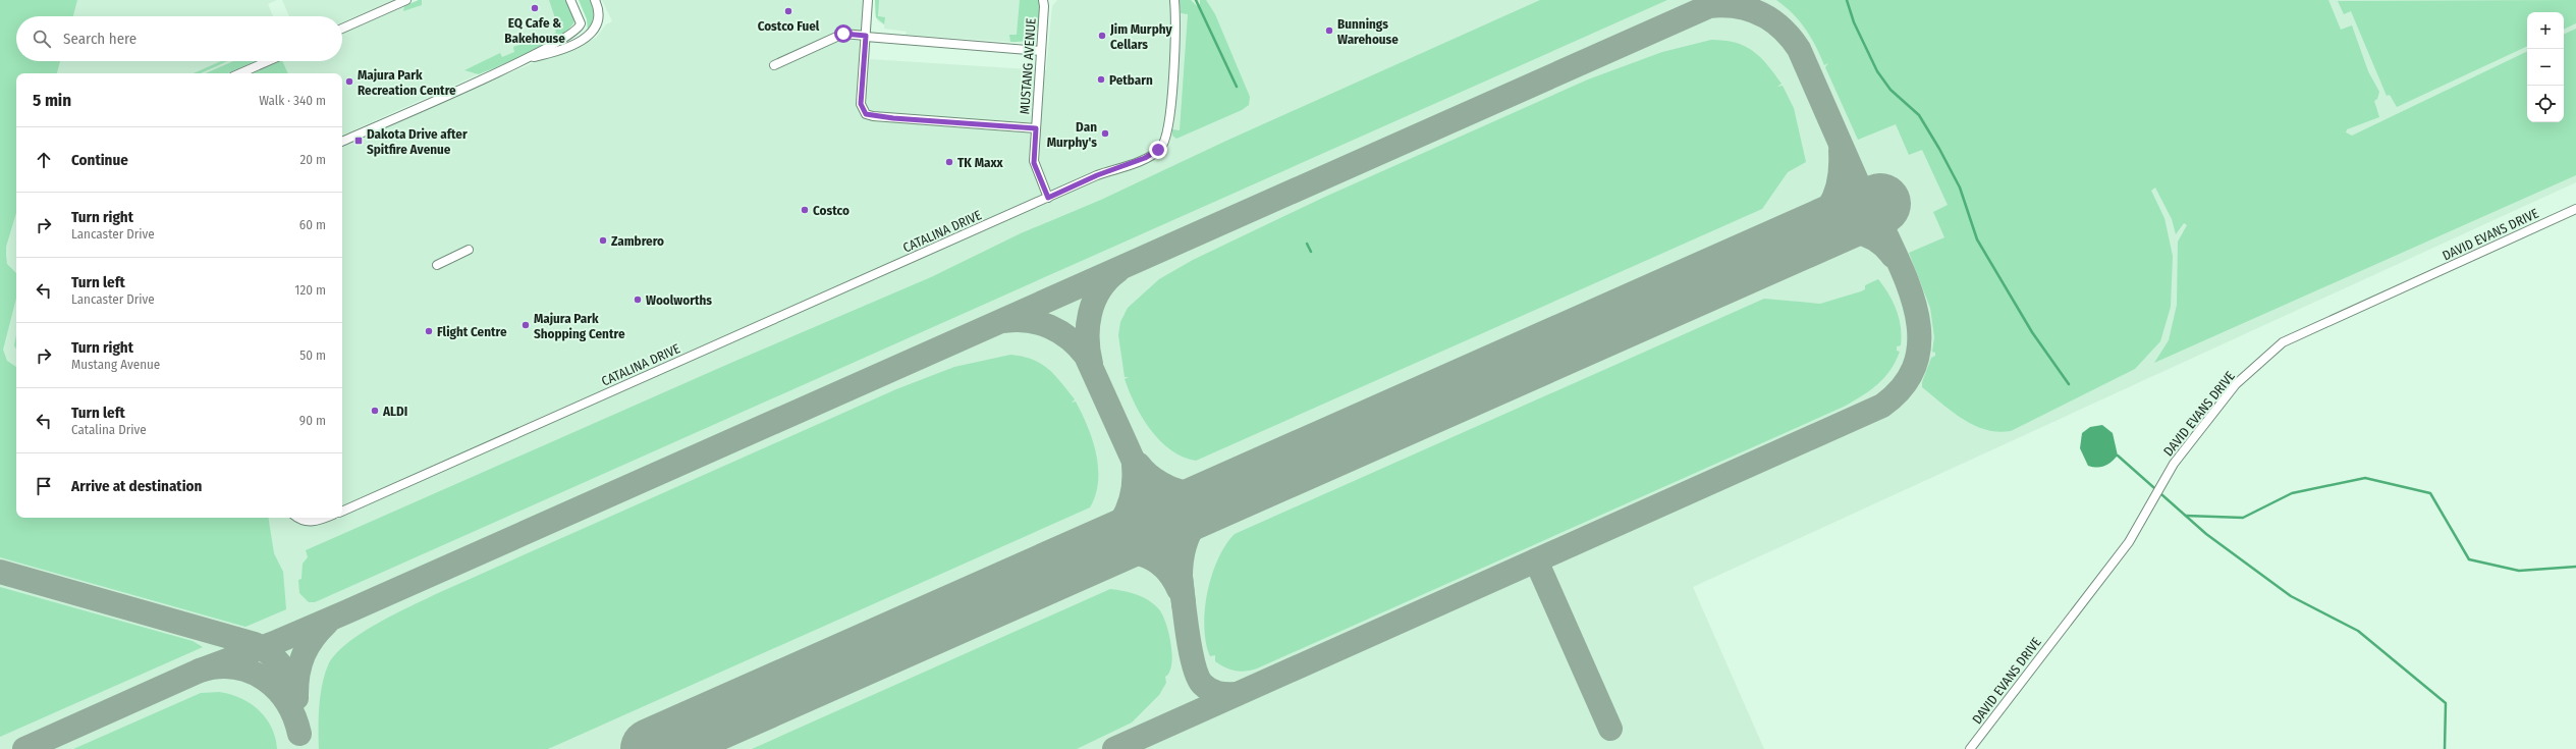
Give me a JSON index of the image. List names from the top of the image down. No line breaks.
{"streets":{"street":["MUSTANG AVENUE","CATALINA DRIVE","DAVID EVANS DRIVE"]},"crossings":[["MUSTANG AVENUE","CATALINA DRIVE"]],"places":{"other":["EQ Cafe & Bakehouse","Costco Fuel","Bunnings Warehouse","Jim Murphy Cellars","Petbarn","Majura Park Recreation Centre","Dan Murphy's","TK Maxx","Costco","Zambrero","Woolworths","Majura Park Shopping Centre","Flight Centre","ALDI"],"transit":["Dakota Drive after Spitfire Avenue"]},"page":{"map_buttons":["+","−"],"search":"Search here","heading":["5 min","Walk · 340 m"],"list":[["Continue","20 m"],["Turn right","Lancaster Drive","60 m"],["Turn left","Lancaster Drive","120 m"],["Turn right","Mustang Avenue","50 m"],["Turn left","Catalina Drive","90 m"],"Arrive at destination"]}}
